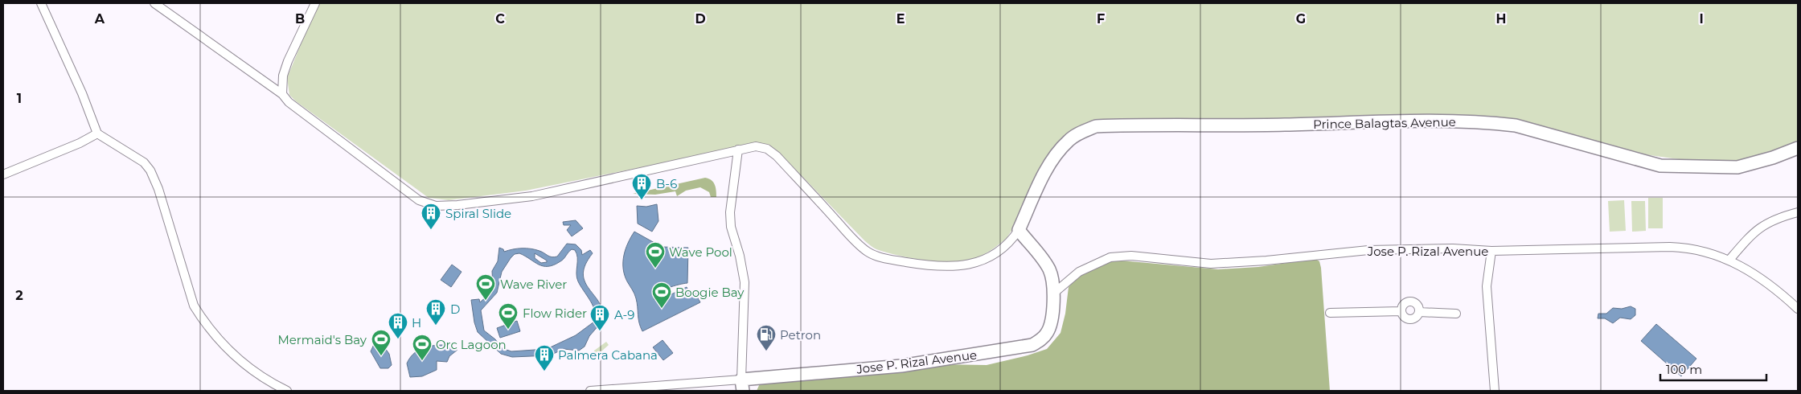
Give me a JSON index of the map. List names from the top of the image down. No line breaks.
{"streets":{"main road":["Prince Balagtas Avenue","Jose P. Rizal Avenue"]},"crossings":[["Prince Balagtas Avenue","Jose P. Rizal Avenue"]],"places":{"building":["B-6","Spiral Slide","D","A-9","H","Palmera Cabana"],"sports":["Wave Pool","Wave River","Boogie Bay","Flow Rider","Mermaid's Bay","Orc Lagoon"],"fuel station":["Petron"]},"scale_bar":"100 m","grid":{"columns":["A","B","C","D","E","F","G","H","I"],"rows":["1","2"]}}
